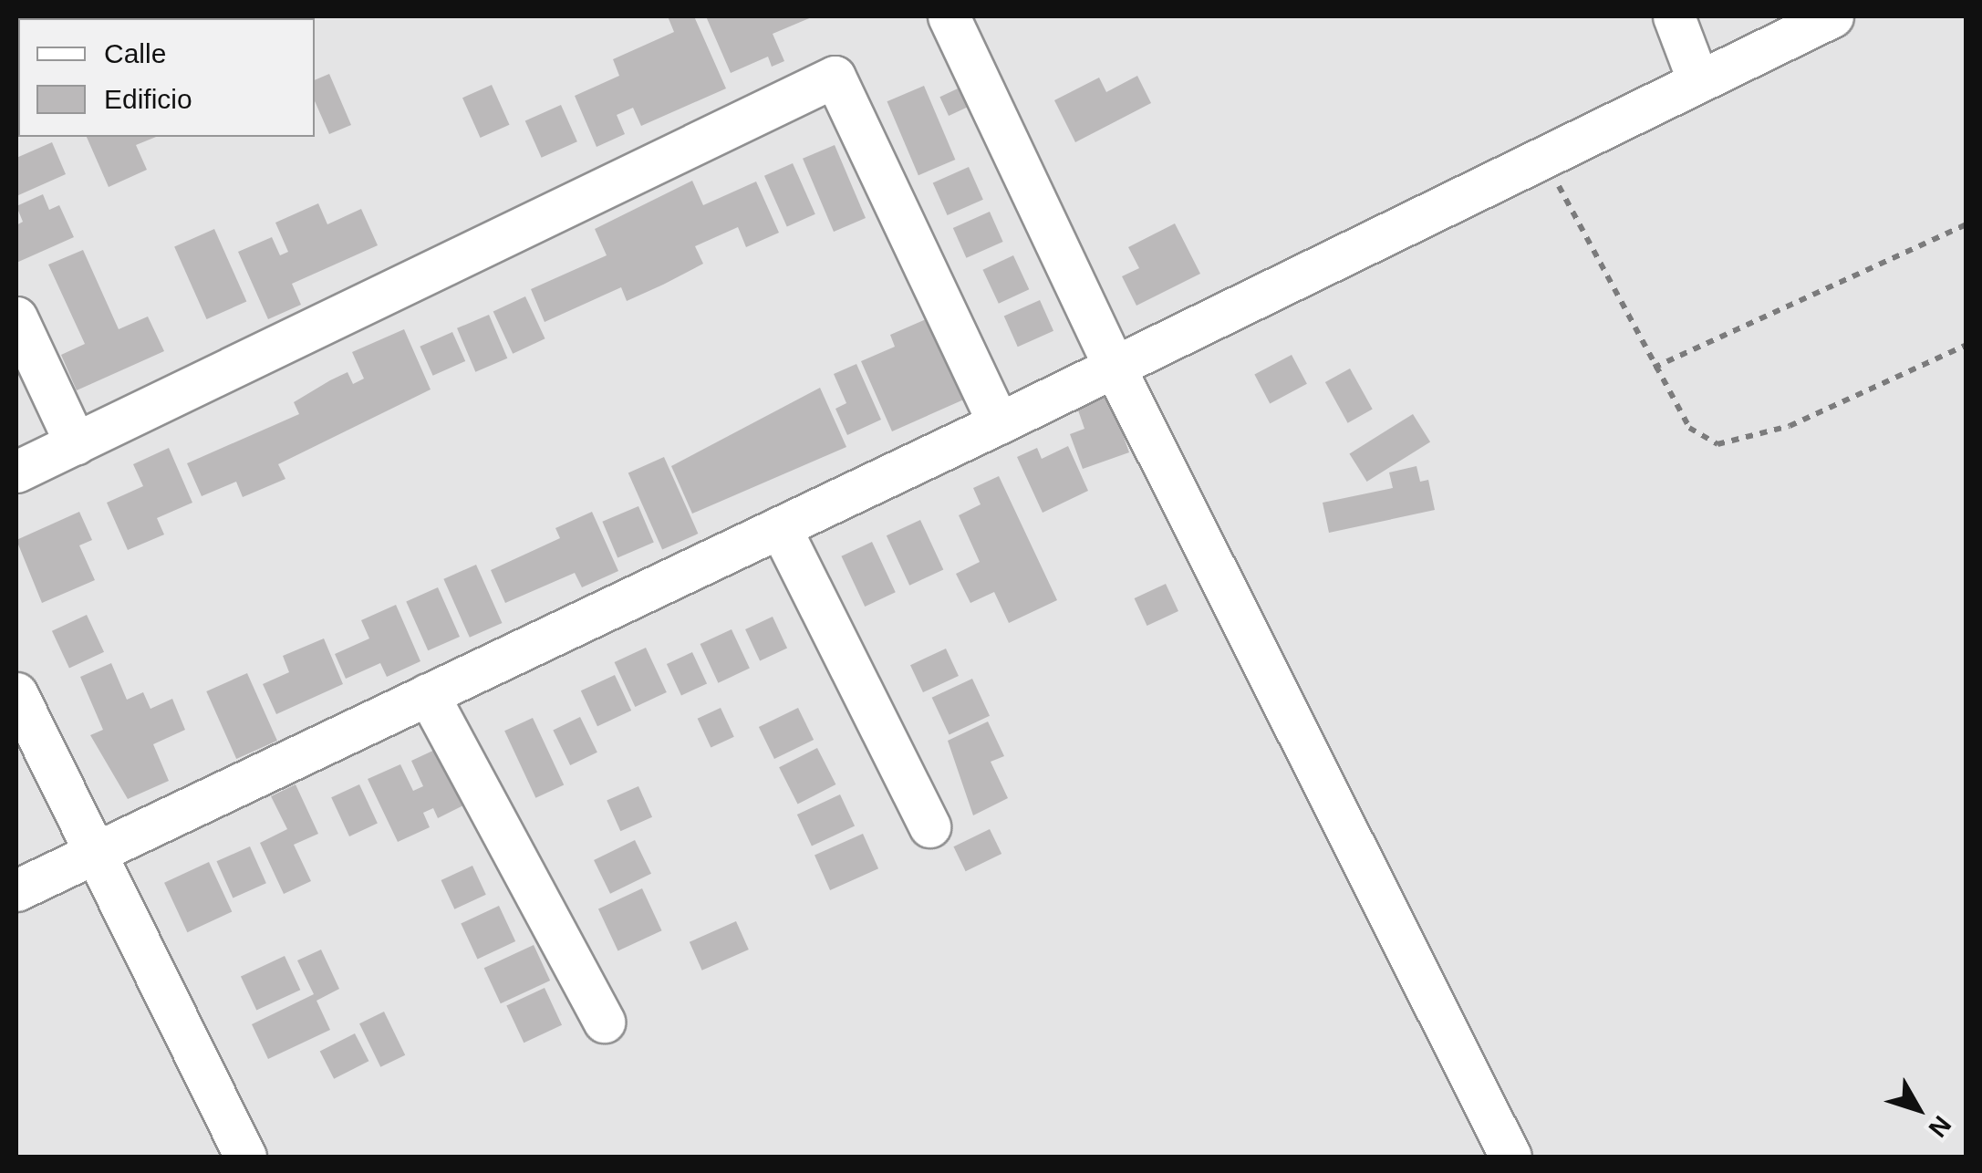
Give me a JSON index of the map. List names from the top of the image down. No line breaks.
{"legend":["Calle","Edificio"],"north":"bottom right"}
